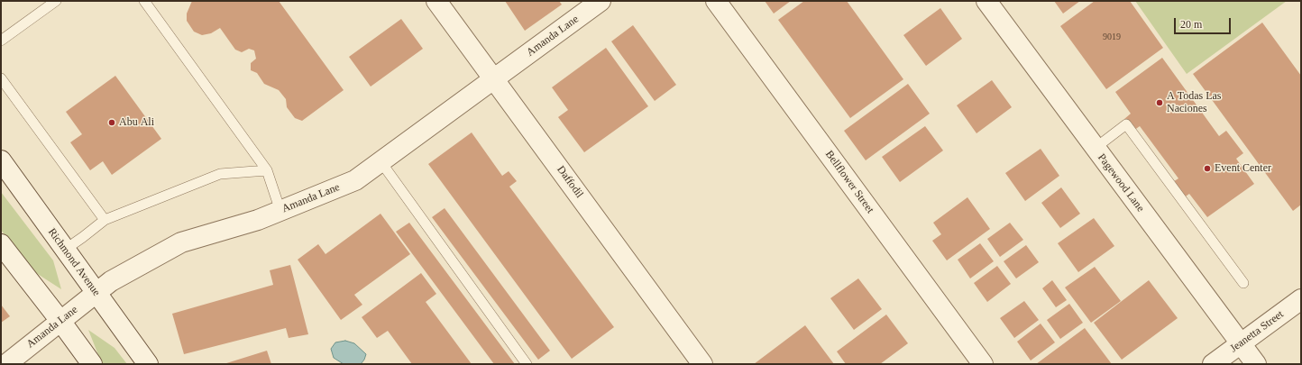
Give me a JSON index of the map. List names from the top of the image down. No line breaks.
{"streets":{"street":["Amanda Lane","Daffodil","Bellflower Street","Pagewood Lane","Richmond Avenue","Jeanetta Street"]},"crossings":[["Amanda Lane","Daffodil"],["Amanda Lane","Richmond Avenue"],["Pagewood Lane","Jeanetta Street"]],"places":["A Todas Las Naciones","Abu Ali","Event Center"],"house_numbers":["9019"],"scale_bar":"20 m"}
